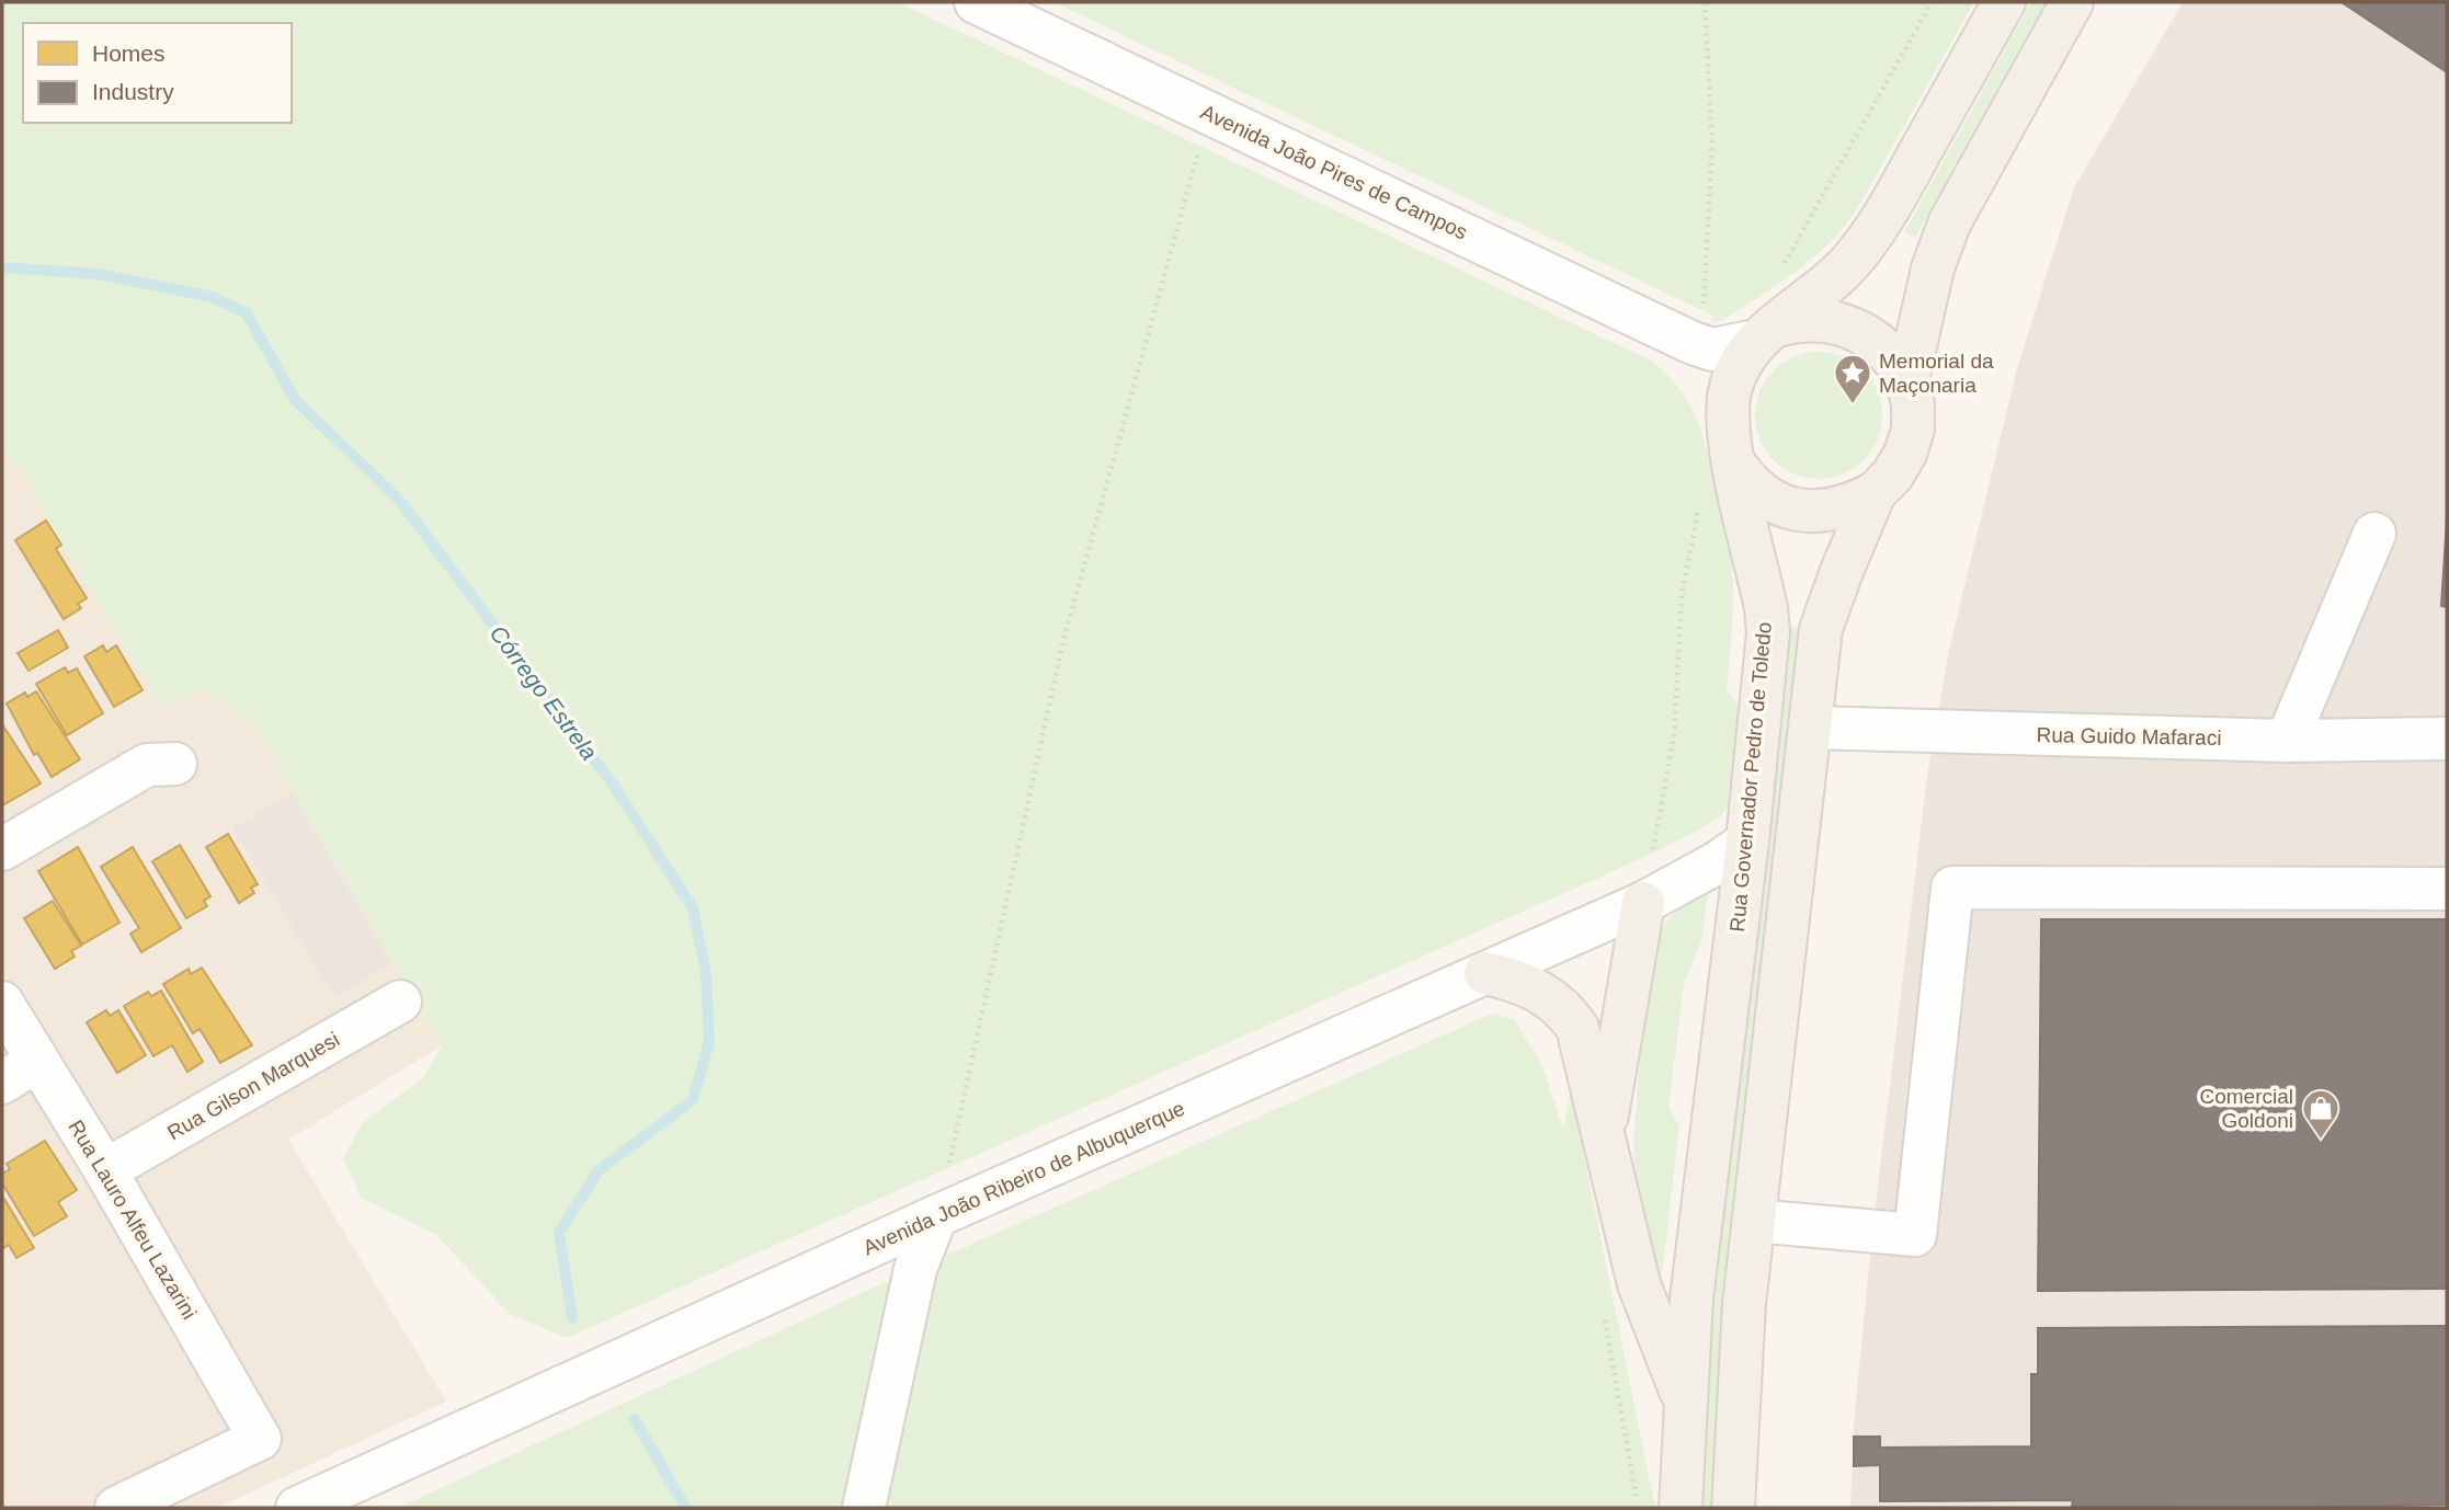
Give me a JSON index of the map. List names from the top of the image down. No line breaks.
{"streets":{"main road":["Rua Governador Pedro de Toledo"],"street":["Avenida João Pires de Campos","Rua Guido Mafaraci","Rua Gilson Marquesi","Avenida João Ribeiro de Albuquerque","Rua Lauro Alfeu Lazarini"]},"crossings":[["Avenida João Pires de Campos","Rua Governador Pedro de Toledo"],["Rua Governador Pedro de Toledo","Avenida João Ribeiro de Albuquerque"],["Rua Gilson Marquesi","Rua Lauro Alfeu Lazarini"]],"water":["Córrego Estrela"],"places":{"place":["Memorial da Maçonaria"],"shop":["Comercial Goldoni"]},"legend":["Homes","Industry"]}
